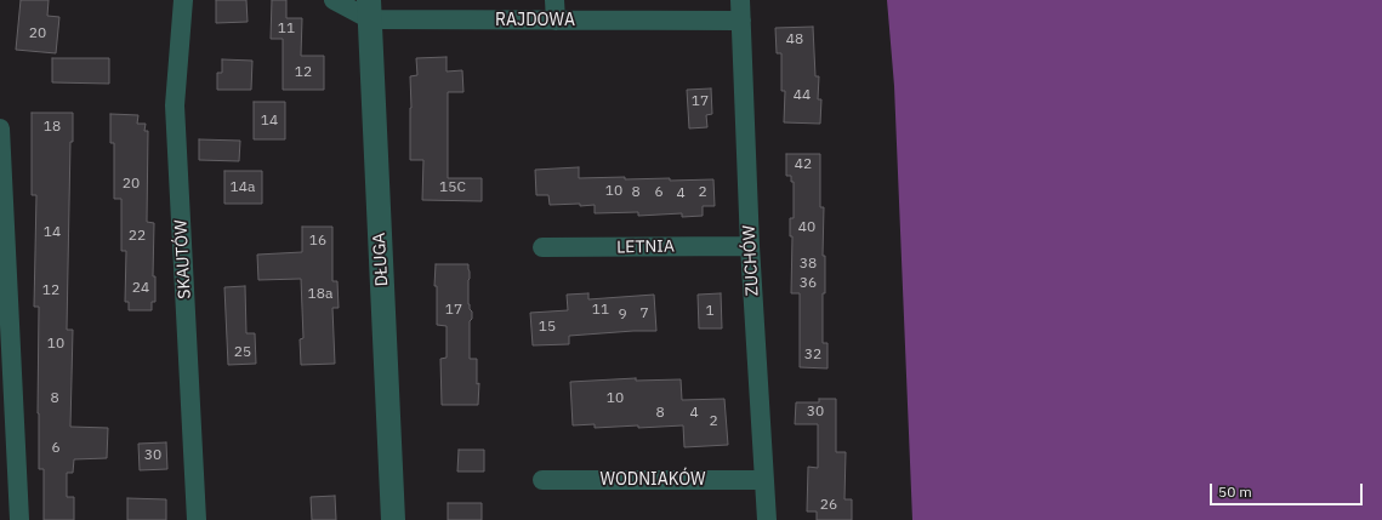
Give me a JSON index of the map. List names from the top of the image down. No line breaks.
{"streets":{"street":["RAJDOWA","LETNIA","SKAUTÓW","DŁUGA","ZUCHÓW","WODNIAKÓW"]},"crossings":[["RAJDOWA","DŁUGA"],["RAJDOWA","ZUCHÓW"],["LETNIA","ZUCHÓW"],["ZUCHÓW","WODNIAKÓW"]],"house_numbers":["11","20","48","12","44","17","14","18","42","20","14a","15C","10","8","6","2","4","40","14","22","16","38","36","24","12","18a","17","11","1","7","9","15","10","25","32","8","10","30","8","4","2","6","30","26"],"scale_bar":"50 m"}
